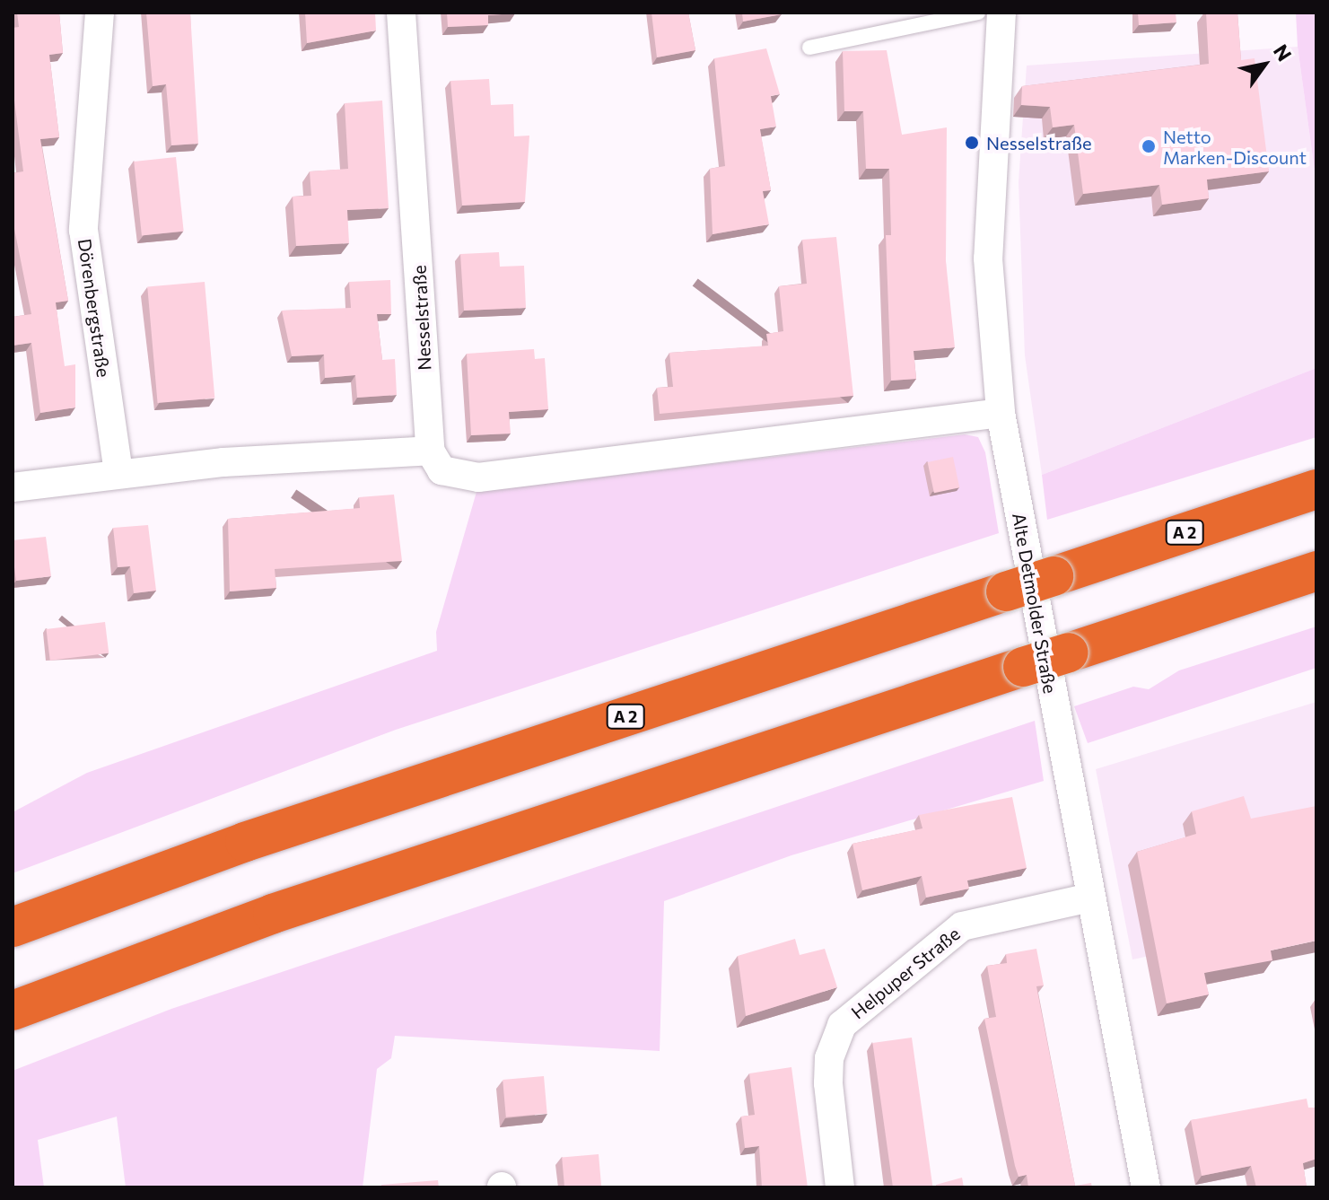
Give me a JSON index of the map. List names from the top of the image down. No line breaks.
{"streets":{"highway":["A 2"],"street":["Dörenbergstraße","Nesselstraße","Alte Detmolder Straße","Helpuper Straße"]},"crossings":[["Alte Detmolder Straße","Helpuper Straße"]],"places":["Nesselstraße","Netto Marken-Discount"],"north":"top right"}
